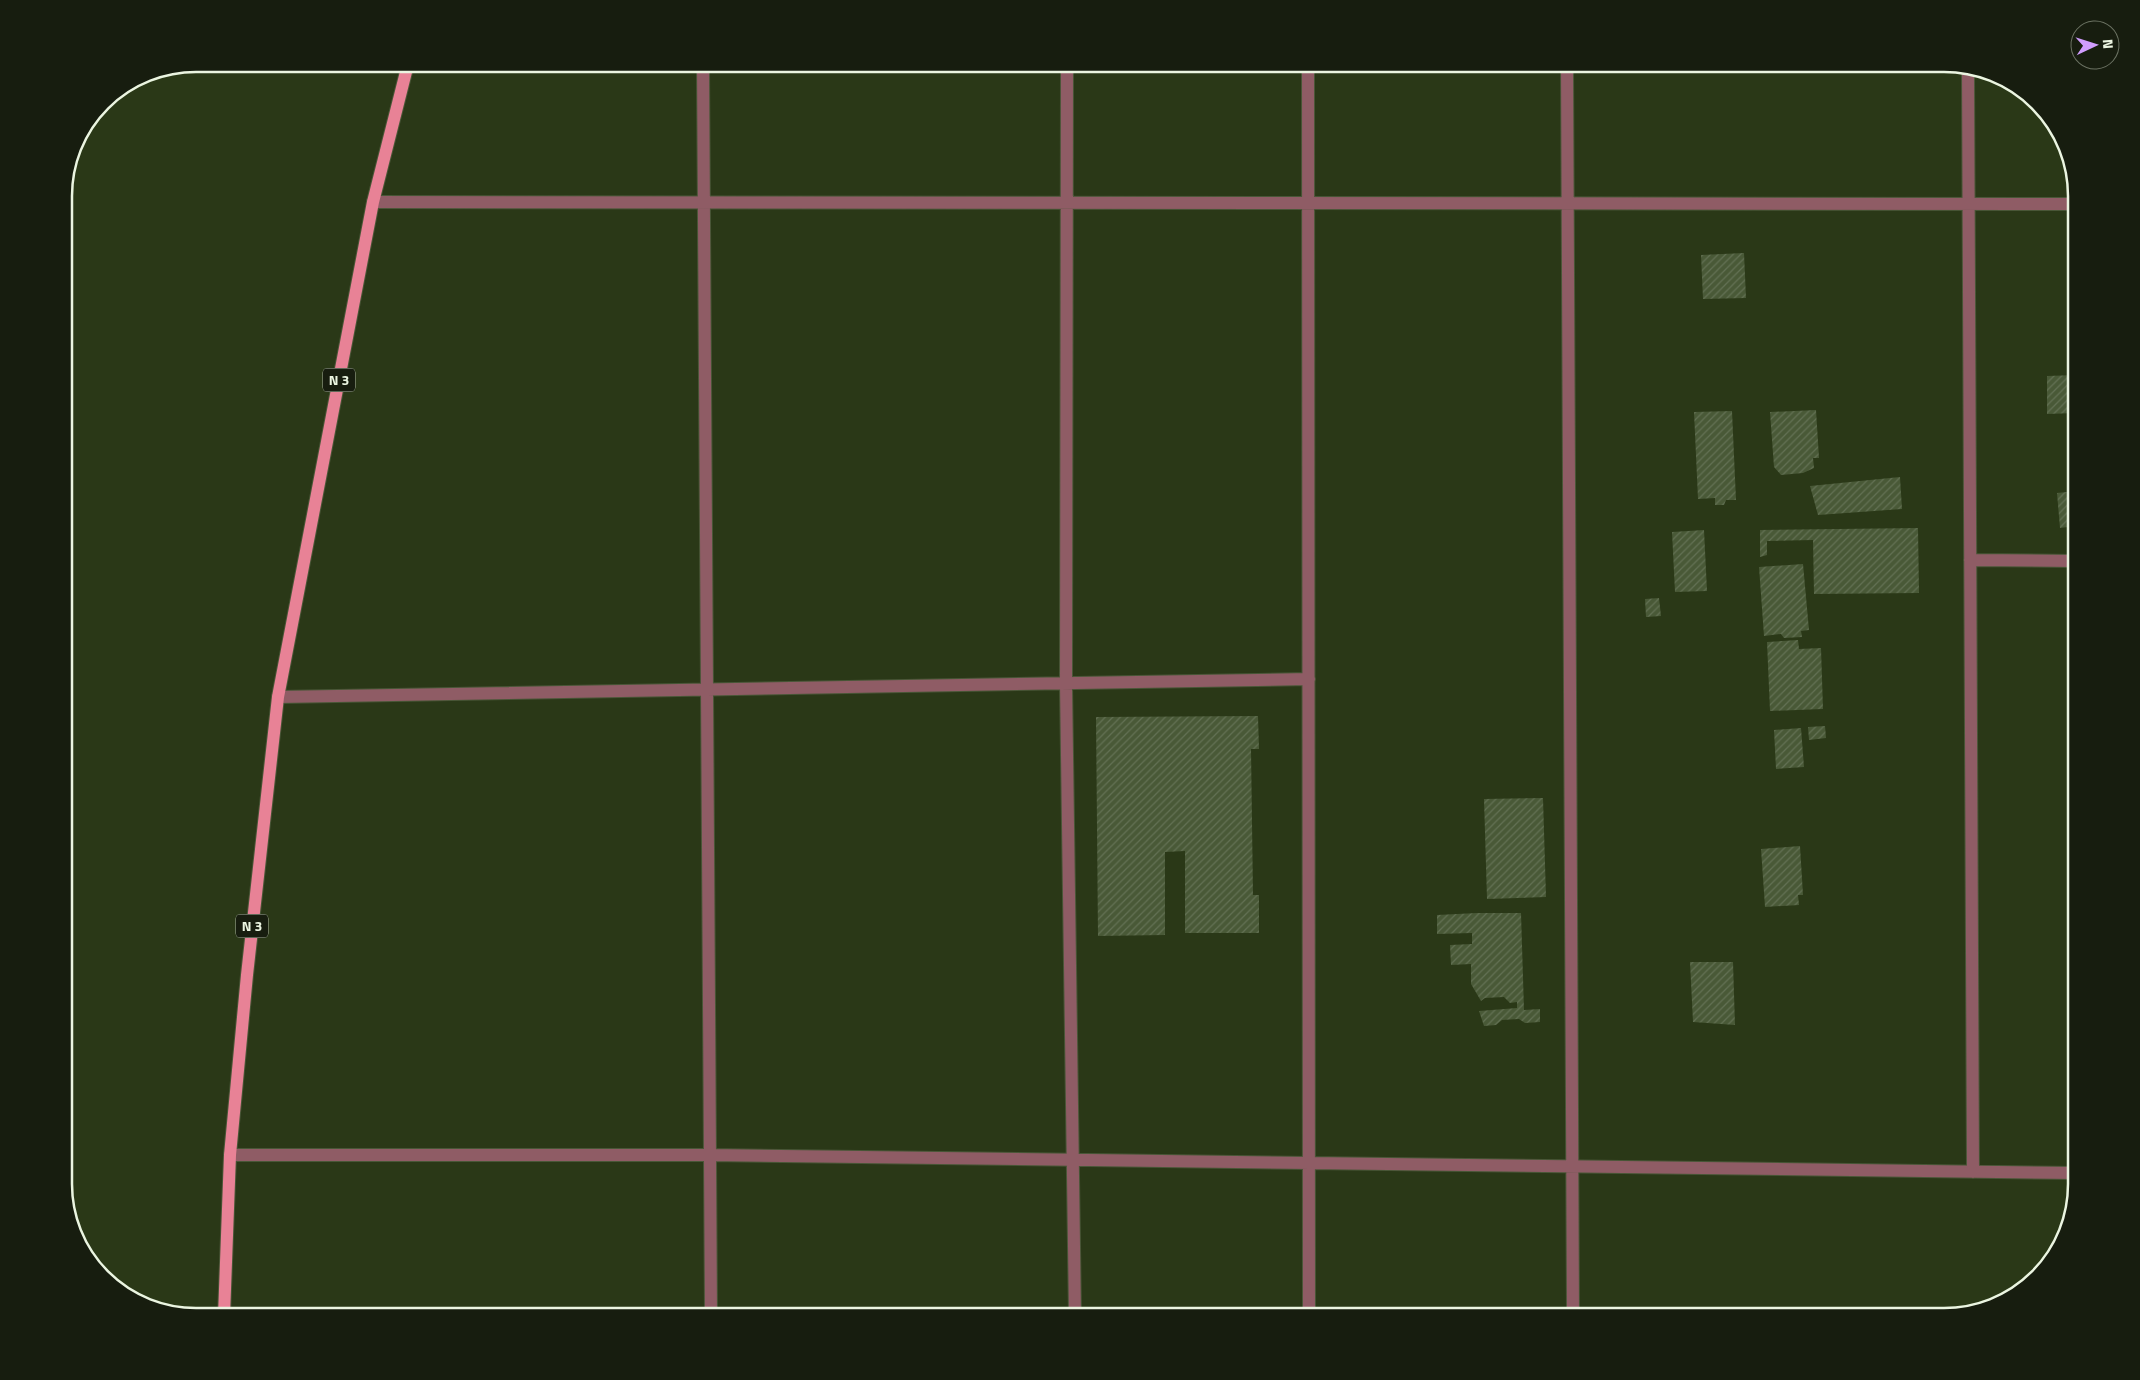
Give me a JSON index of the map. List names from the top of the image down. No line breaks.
{"streets":{"main road":["N 3"]},"north":"right"}
